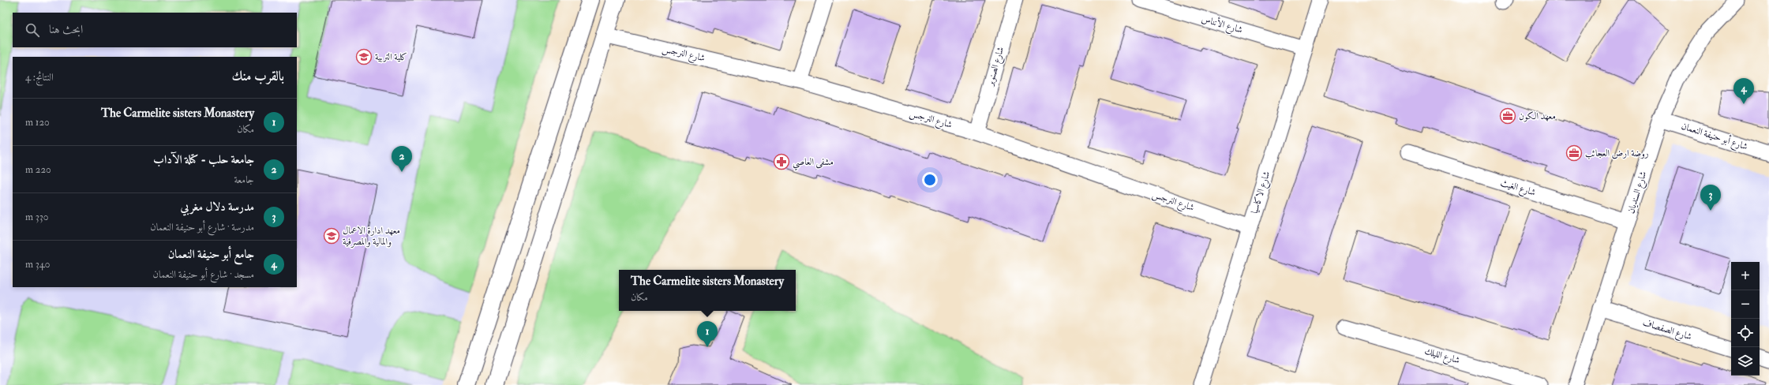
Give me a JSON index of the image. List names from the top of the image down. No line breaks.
{"streets":{"street":["شارع الأنناس","شارع النرجس","شارع الصنوبر","شارع أبو حنيفة النعمان","شارع الغيث","شارع الاكاسيا","شارع السنديان","شارع الصفصاف","شارع الليلك"]},"crossings":[["شارع الأنناس","شارع الاكاسيا"],["شارع النرجس","شارع الصنوبر"],["شارع النرجس","شارع الاكاسيا"],["شارع أبو حنيفة النعمان","شارع السنديان"],["شارع الغيث","شارع السنديان"],["شارع السنديان","شارع الصفصاف"]],"places":{"school or university":["كلية التربية","معهد ادارة الاعمال والمالية والمصرفية"],"office":["معهد الكون","روضة ارض العجائب"],"pharmacy":["مشفى العاصي"]},"page":{"search":"ابحث هنا","heading":["بالقرب منك","النتائج: 4"],"pins":["4","2","3","1"],"list":[{"mark":"1","name":"The Carmelite sisters Monastery","note":"مكان","value":"120 m"},{"mark":"2","name":"جامعة حلب - كتلة الآداب","note":"جامعة","value":"220 m"},{"mark":"3","name":"مدرسة دلال مغربي","note":"مدرسة · شارع أبو حنيفة النعمان","value":"330 m"},{"mark":"4","name":"جامع أبو حنيفة النعمان","note":"مسجد · شارع أبو حنيفة النعمان","value":"340 m"}],"map_buttons":["+","−"],"popup":["The Carmelite sisters Monastery","مكان"]}}
